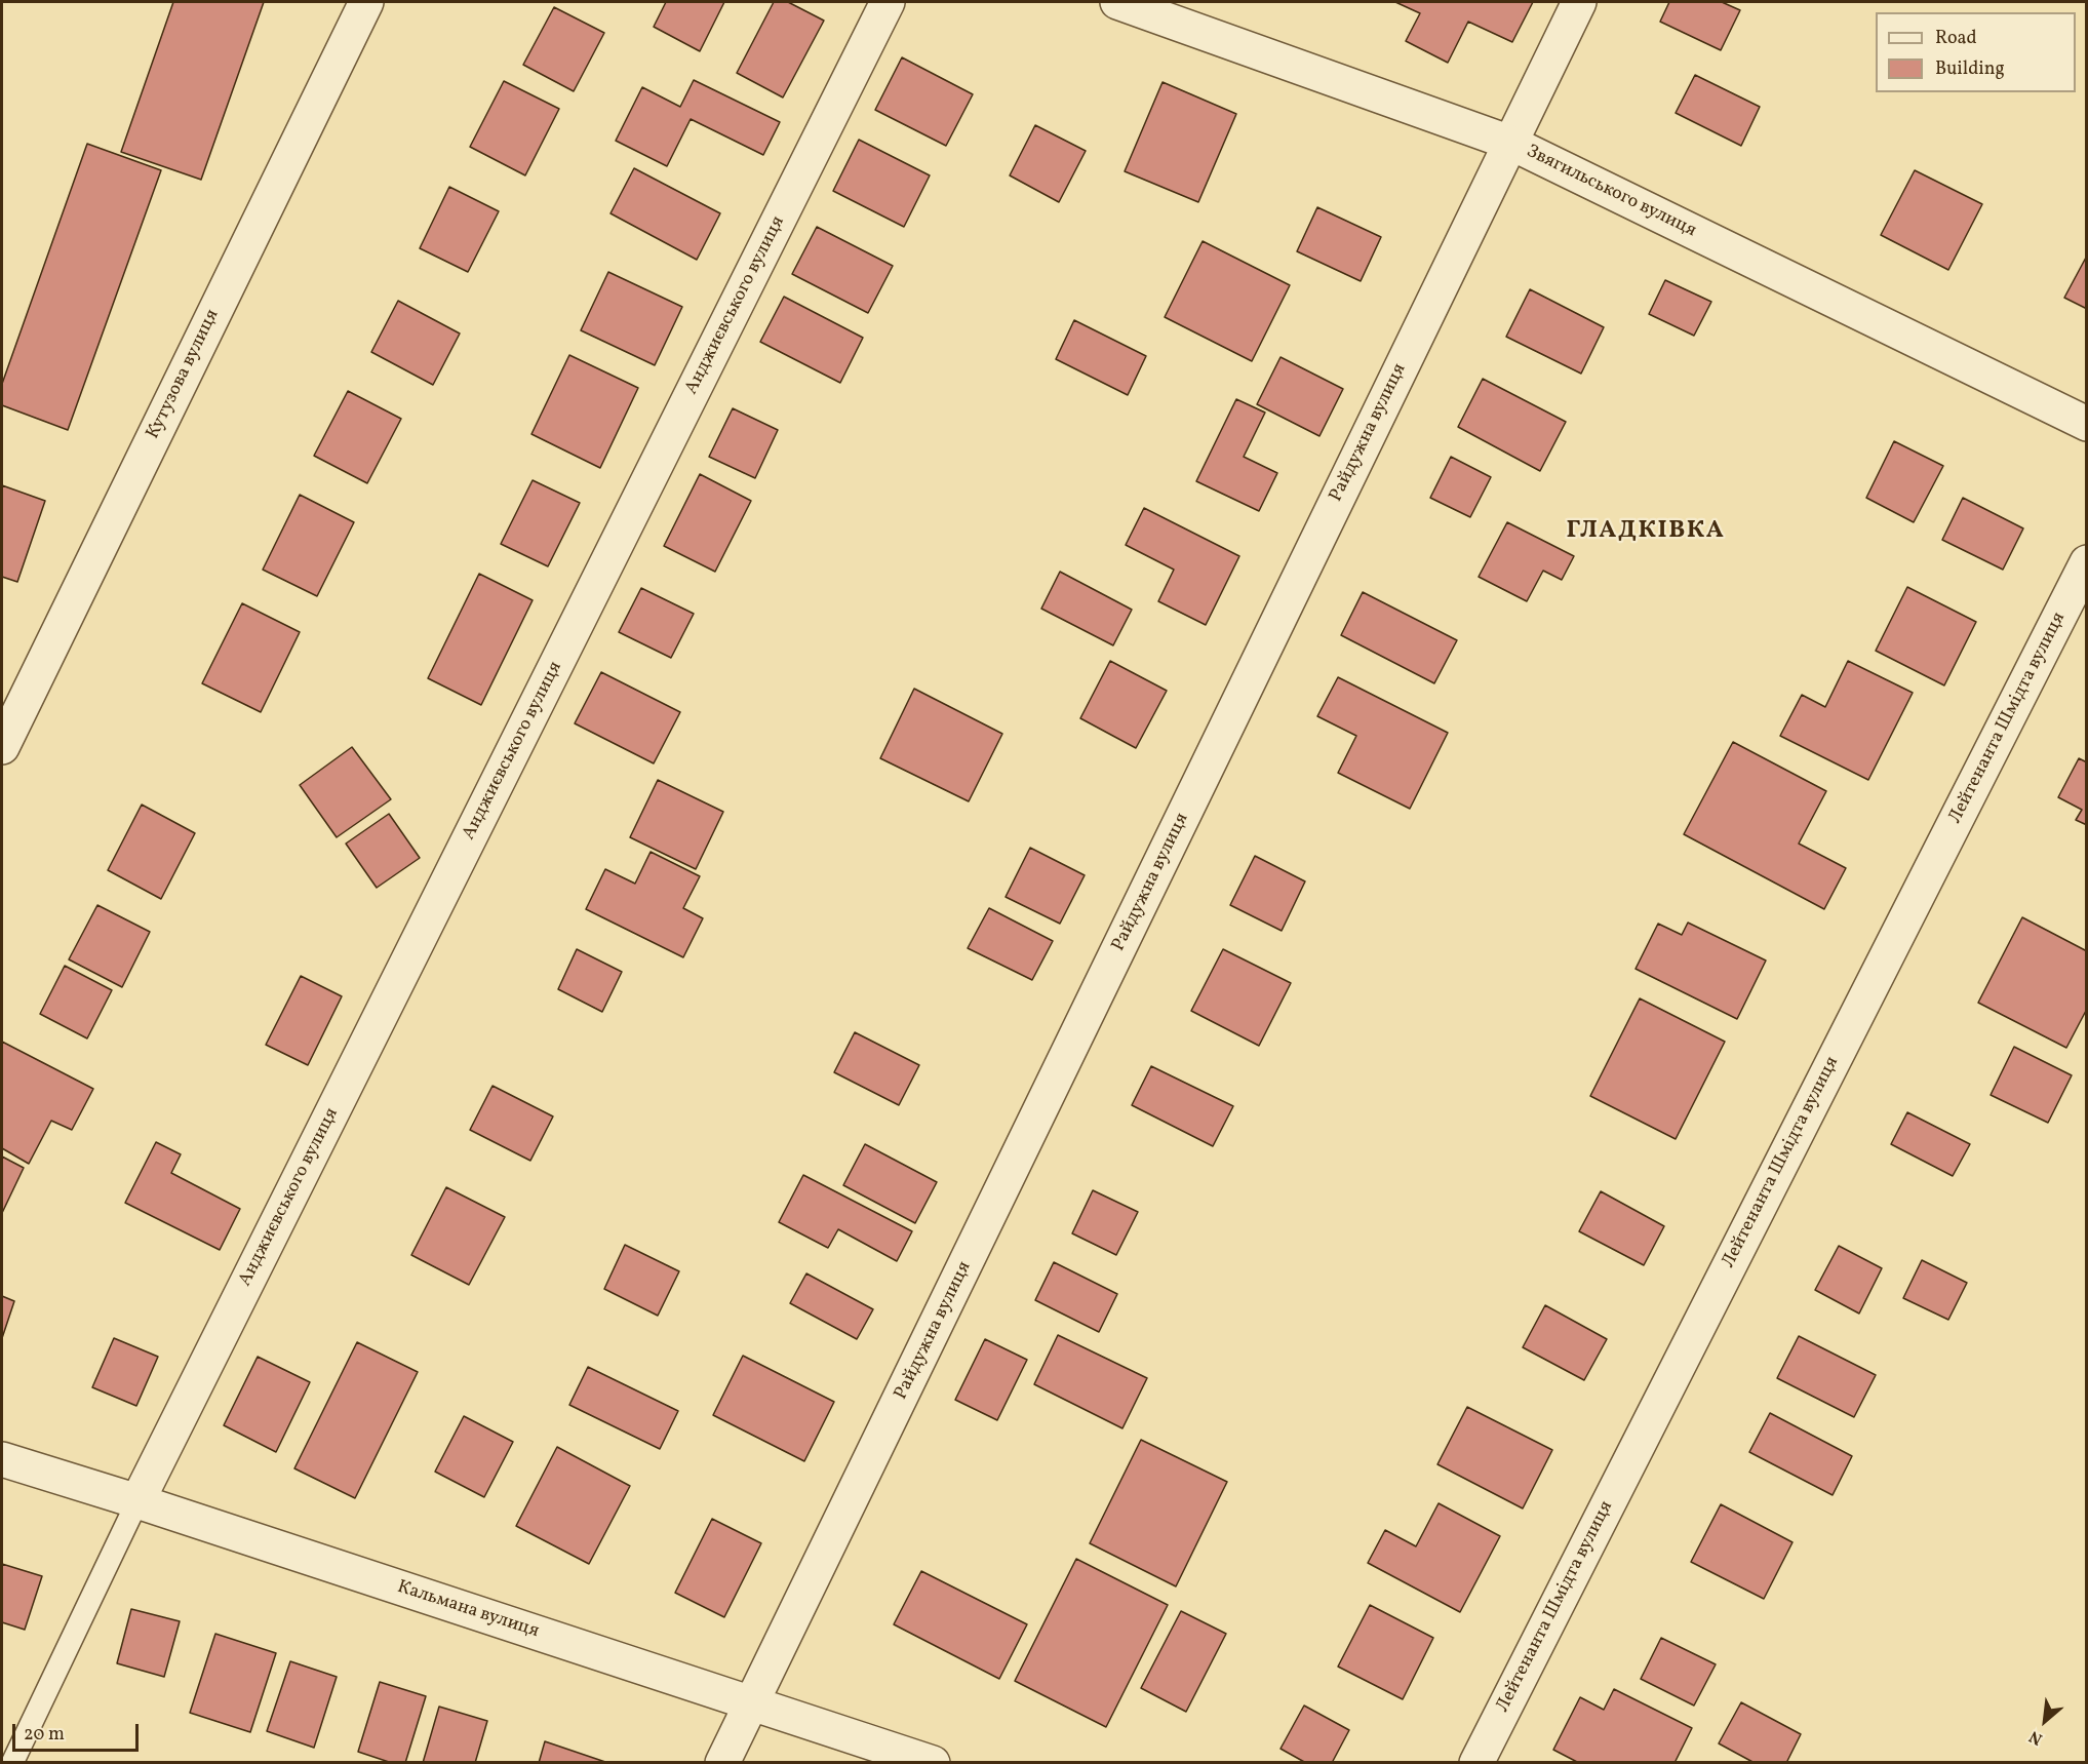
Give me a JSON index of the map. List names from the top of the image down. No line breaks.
{"streets":{"street":["Звягильського вулиця","Анджиєвського вулиця","Кутузова вулиця","Райдужна вулиця","Лейтенанта Шмідта вулиця","Кальмана вулиця"]},"crossings":[["Звягильського вулиця","Райдужна вулиця"],["Анджиєвського вулиця","Кальмана вулиця"],["Райдужна вулиця","Кальмана вулиця"]],"districts":["ГЛАДКІВКА"],"legend":["Road","Building"],"scale_bar":"20 m","north":"bottom left"}
